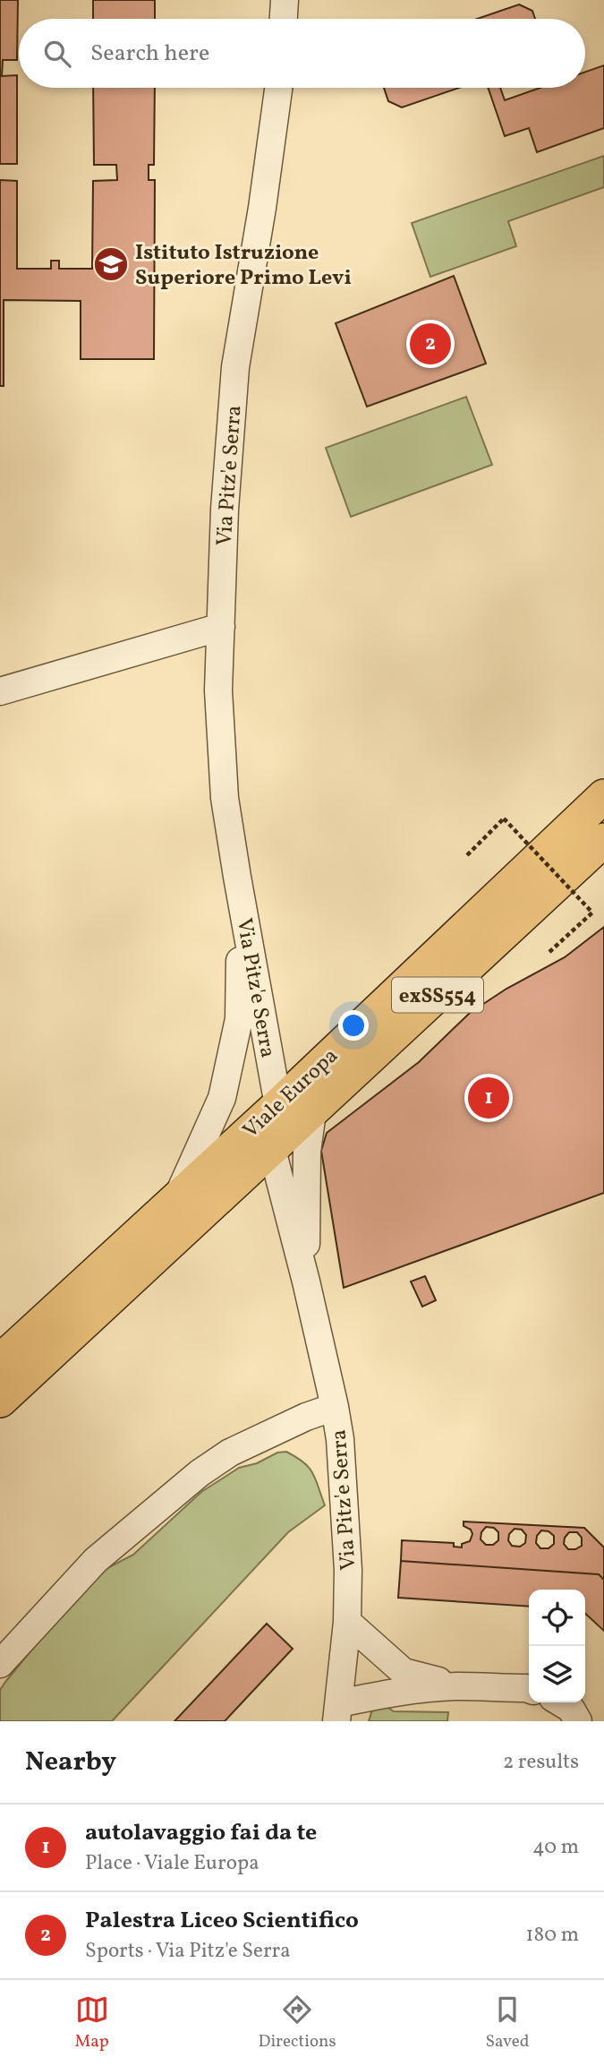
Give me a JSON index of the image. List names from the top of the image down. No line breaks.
{"streets":{"main road":["exSS554","Viale Europa"],"street":["Via Pitz'e Serra"]},"crossings":[["Via Pitz'e Serra","Viale Europa"]],"places":{"school or university":["Istituto Istruzione Superiore Primo Levi"]},"page":{"search":"Search here","pins":["2","1"],"heading":["Nearby","2 results"],"list":[{"mark":"1","name":"autolavaggio fai da te","note":"Place · Viale Europa","value":"40 m"},{"mark":"2","name":"Palestra Liceo Scientifico","note":"Sports · Via Pitz'e Serra","value":"180 m"}],"nav":["Map","Directions","Saved"]}}
